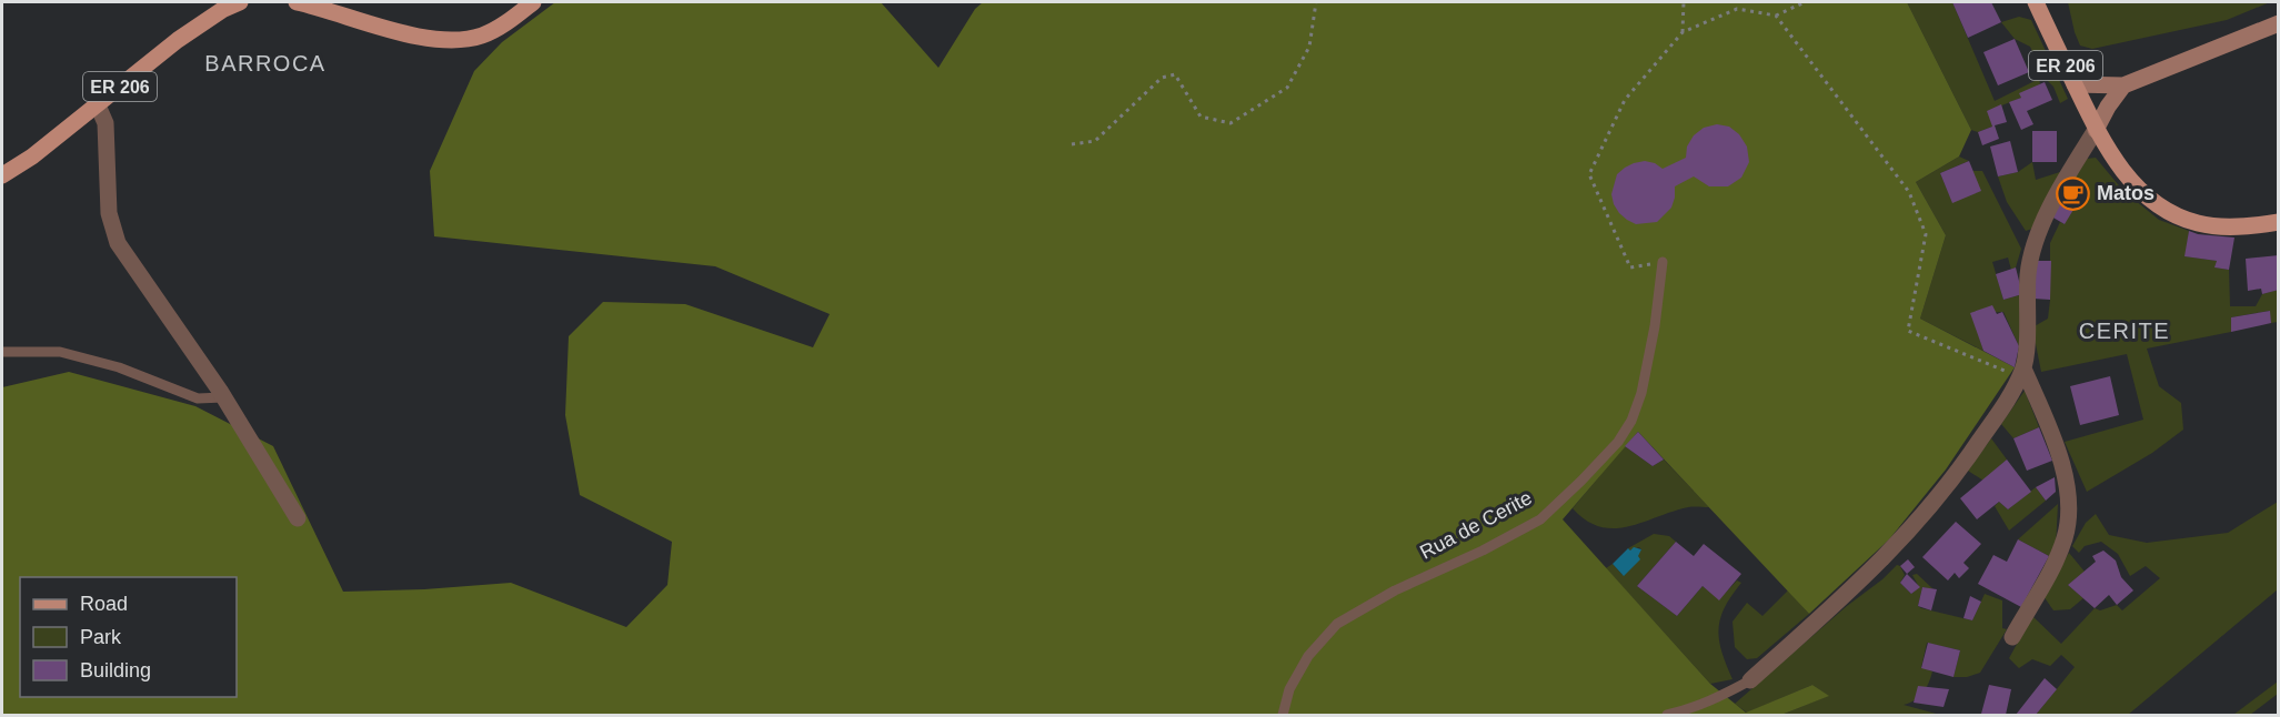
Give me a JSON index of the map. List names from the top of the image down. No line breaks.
{"streets":{"main road":["ER 206"],"lane":["Rua de Cerite"]},"districts":["BARROCA","CERITE"],"places":{"cafe":["Matos"]},"legend":["Road","Park","Building"]}
